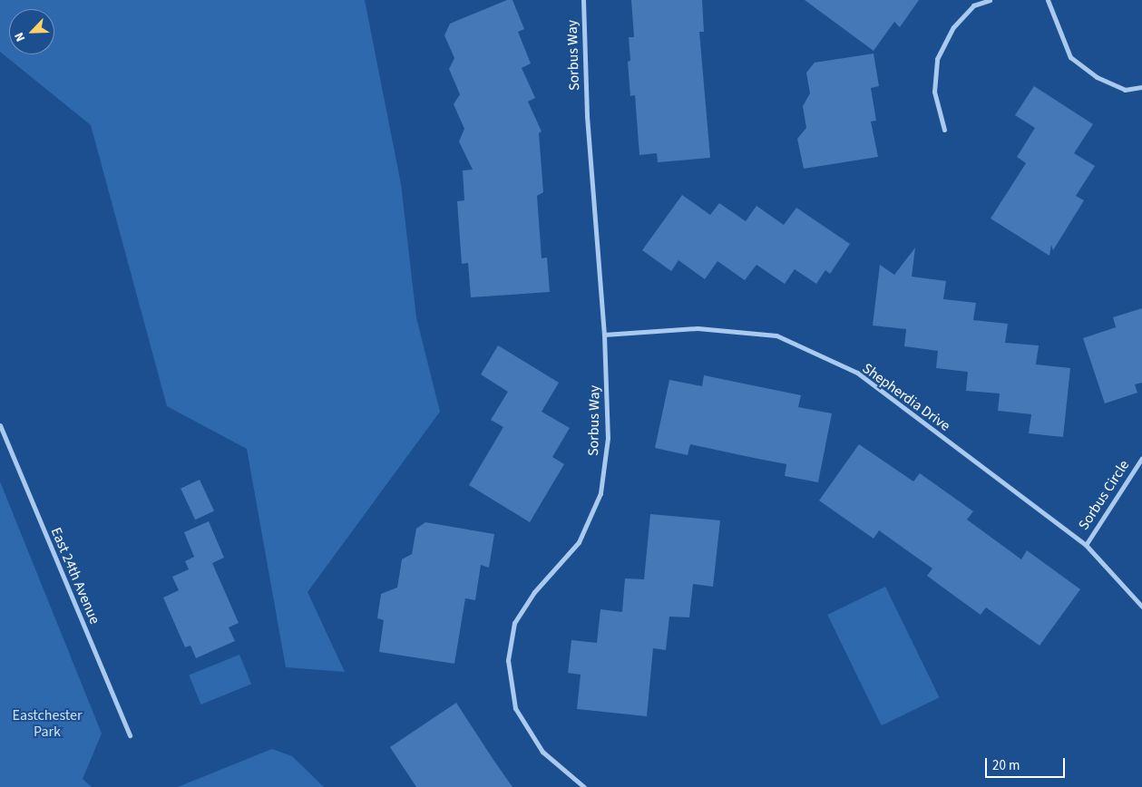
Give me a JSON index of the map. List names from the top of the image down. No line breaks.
{"streets":{"street":["Sorbus Way","Shepherdia Drive","Sorbus Circle","East 24th Avenue"]},"crossings":[["Sorbus Way","Shepherdia Drive"],["Shepherdia Drive","Sorbus Circle"]],"parks":["Eastchester Park"],"scale_bar":"20 m","north":"bottom left"}
